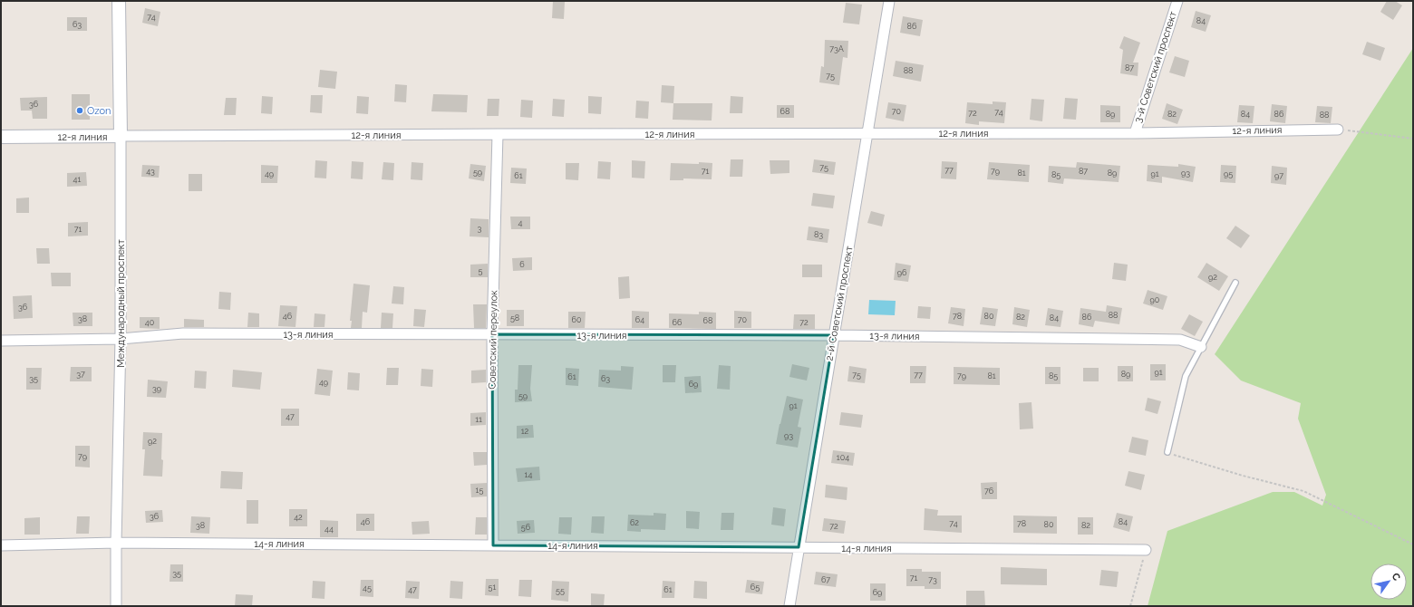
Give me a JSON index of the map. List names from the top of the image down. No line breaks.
{"streets":{"street":["3-й Советский проспект","12-я линия","Международный проспект","2-й Советский проспект","13-я линия","Советский переулок","14-я линия"]},"crossings":[["3-й Советский проспект","12-я линия"],["12-я линия","Международный проспект"],["12-я линия","2-й Советский проспект"],["12-я линия","Советский переулок"],["Международный проспект","13-я линия"],["Международный проспект","14-я линия"],["2-й Советский проспект","13-я линия"],["2-й Советский проспект","14-я линия"],["13-я линия","Советский переулок"],["Советский переулок","14-я линия"]],"places":["Ozon"],"house_numbers":["74","84","63","86","73А","87","88","75","36","68","70","74","72","89","82","84","86","88","75","77","43","71","79","87","59","81","89","93","49","91","95","85","61","97","41","4","3","71","83","6","5","96","92","90","36","88","46","78","80","82","86","58","84","38","60","64","70","68","40","66","72","91","37","89","75","77","79","81","85","61","35","63","49","69","39","59","91","47","11","12","93","92","79","104","14","15","76","36","42","46","84","62","74","78","80","38","82","72","56","44","35","71","67","73","51","65","45","47","61","55","69"],"north":"top right"}
